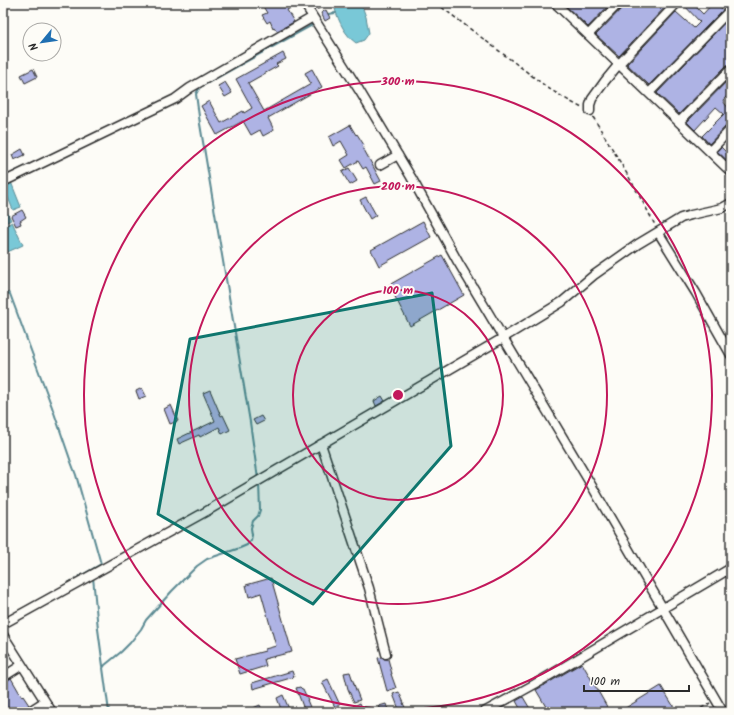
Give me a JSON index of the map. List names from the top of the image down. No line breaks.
{"scale_bar":"100 m","north":"bottom left","rings":["300 m","200 m","100 m"]}
